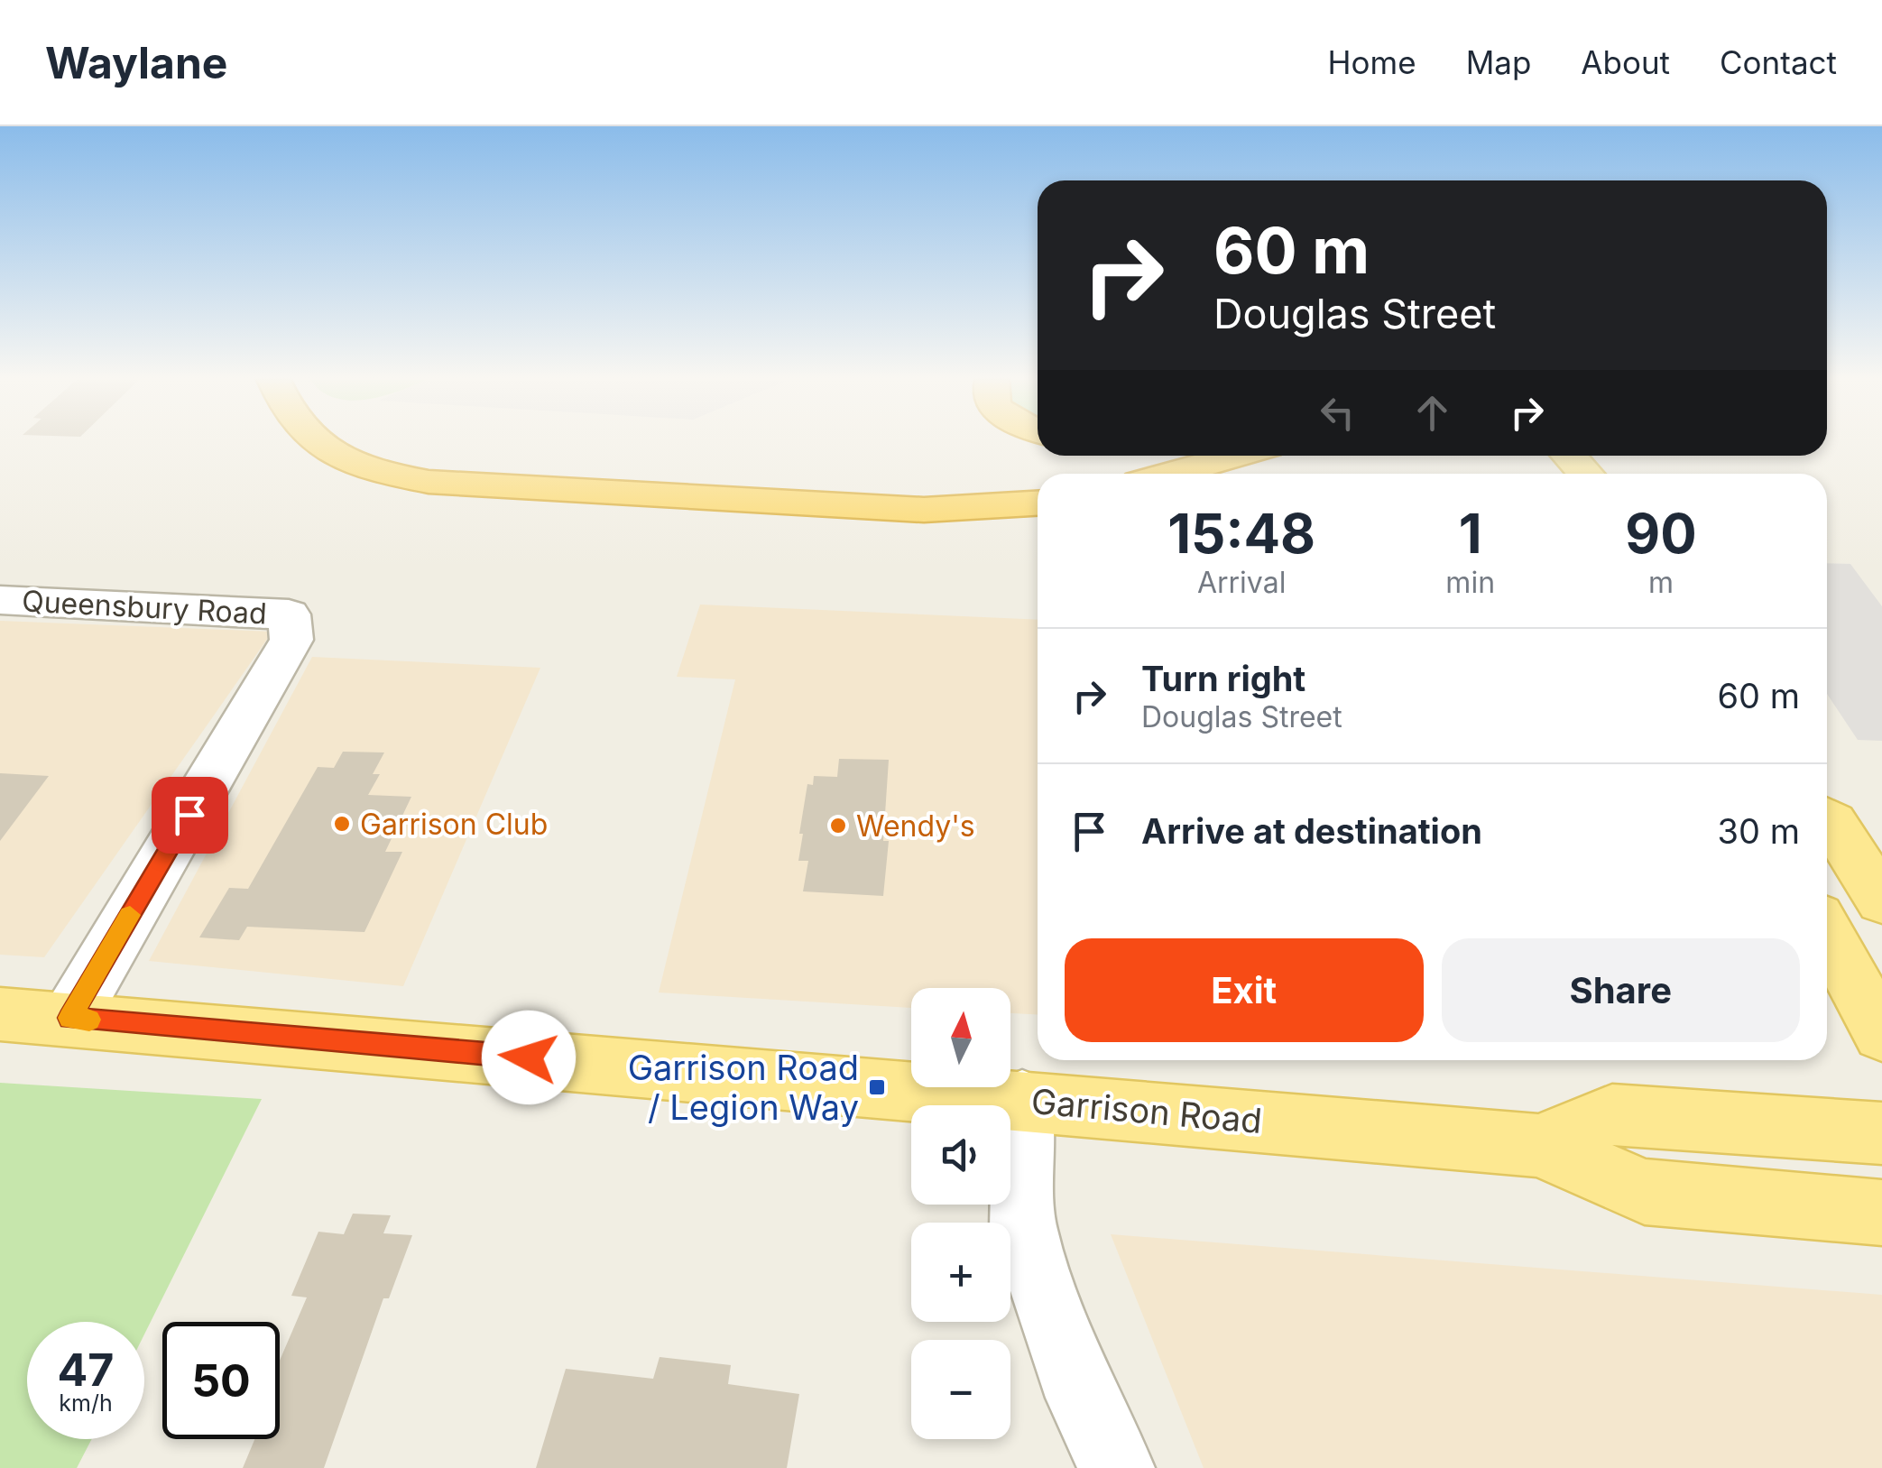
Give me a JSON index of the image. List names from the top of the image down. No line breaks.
{"streets":{"main road":["Garrison Road"],"street":["Queensbury Road"]},"crossings":[["Queensbury Road","Garrison Road"]],"places":{"other":["Garrison Club","Wendy's"],"transit":["Garrison Road / Legion Way"]},"north":"top","page":{"header":"Waylane","nav":["Home","Map","About","Contact"],"turn":["60 m","Douglas Street"],"eta":["15:48","Arrival","1","min","90","m"],"list":[{"name":"Turn right","note":"Douglas Street","value":"60 m"},{"name":"Arrive at destination","value":"30 m"}],"buttons":["Exit","Share"],"map_buttons":["+","−"],"speed":"47 km/h","limit":"50"}}
